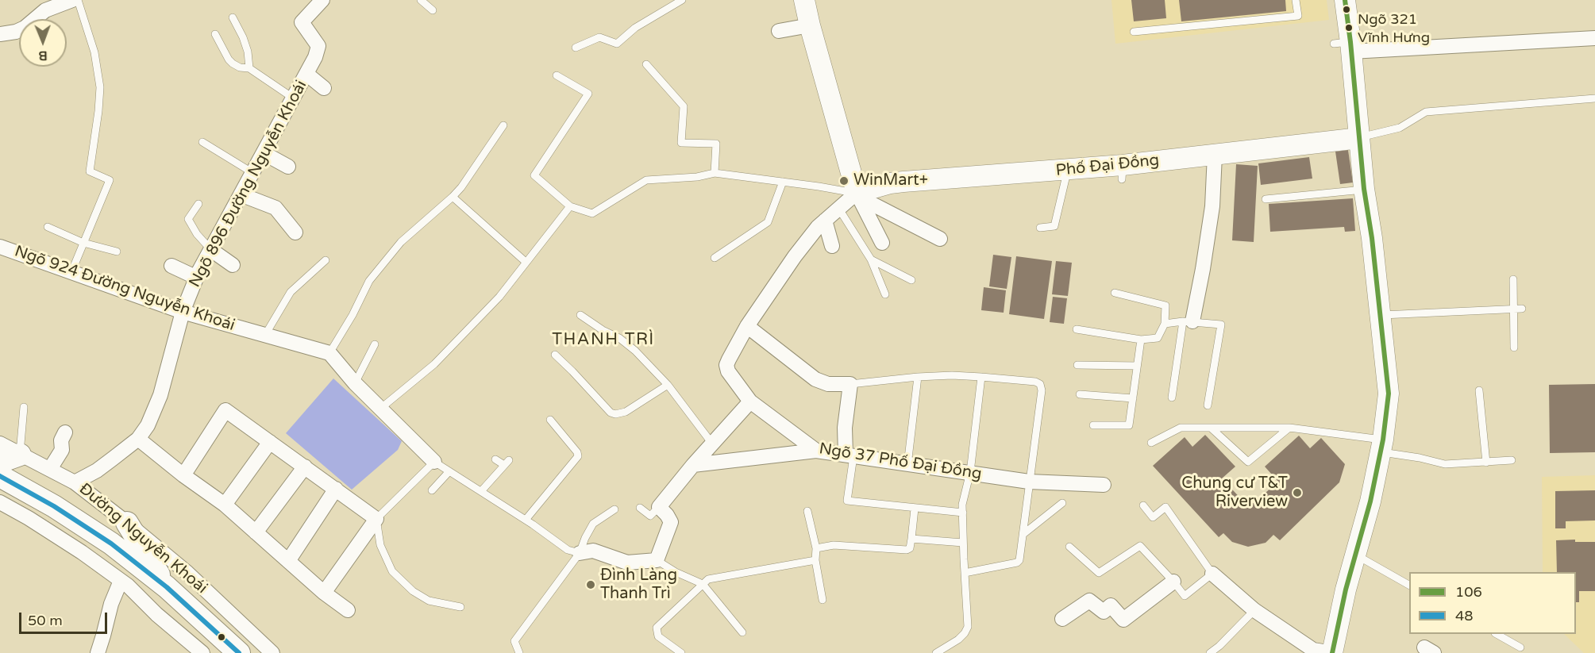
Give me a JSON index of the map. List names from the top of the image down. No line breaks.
{"streets":{"main road":["Đường Nguyễn Khoái"],"street":["Phố Đại Đồng","Ngõ 896 Đường Nguyễn Khoái","Ngõ 924 Đường Nguyễn Khoái","Ngõ 37 Phố Đại Đồng"]},"crossings":[["Phố Đại Đồng","Ngõ 37 Phố Đại Đồng"],["Ngõ 896 Đường Nguyễn Khoái","Ngõ 924 Đường Nguyễn Khoái"],["Ngõ 896 Đường Nguyễn Khoái","Đường Nguyễn Khoái"]],"districts":["THANH TRÌ"],"places":["Ngõ 321 Vĩnh Hưng","WinMart+","Chung cư T&T Riverview","Đình Làng Thanh Trì"],"lines":["transit line 106","transit line 48"],"legend":["106","48"],"scale_bar":"50 m","north":"bottom"}
